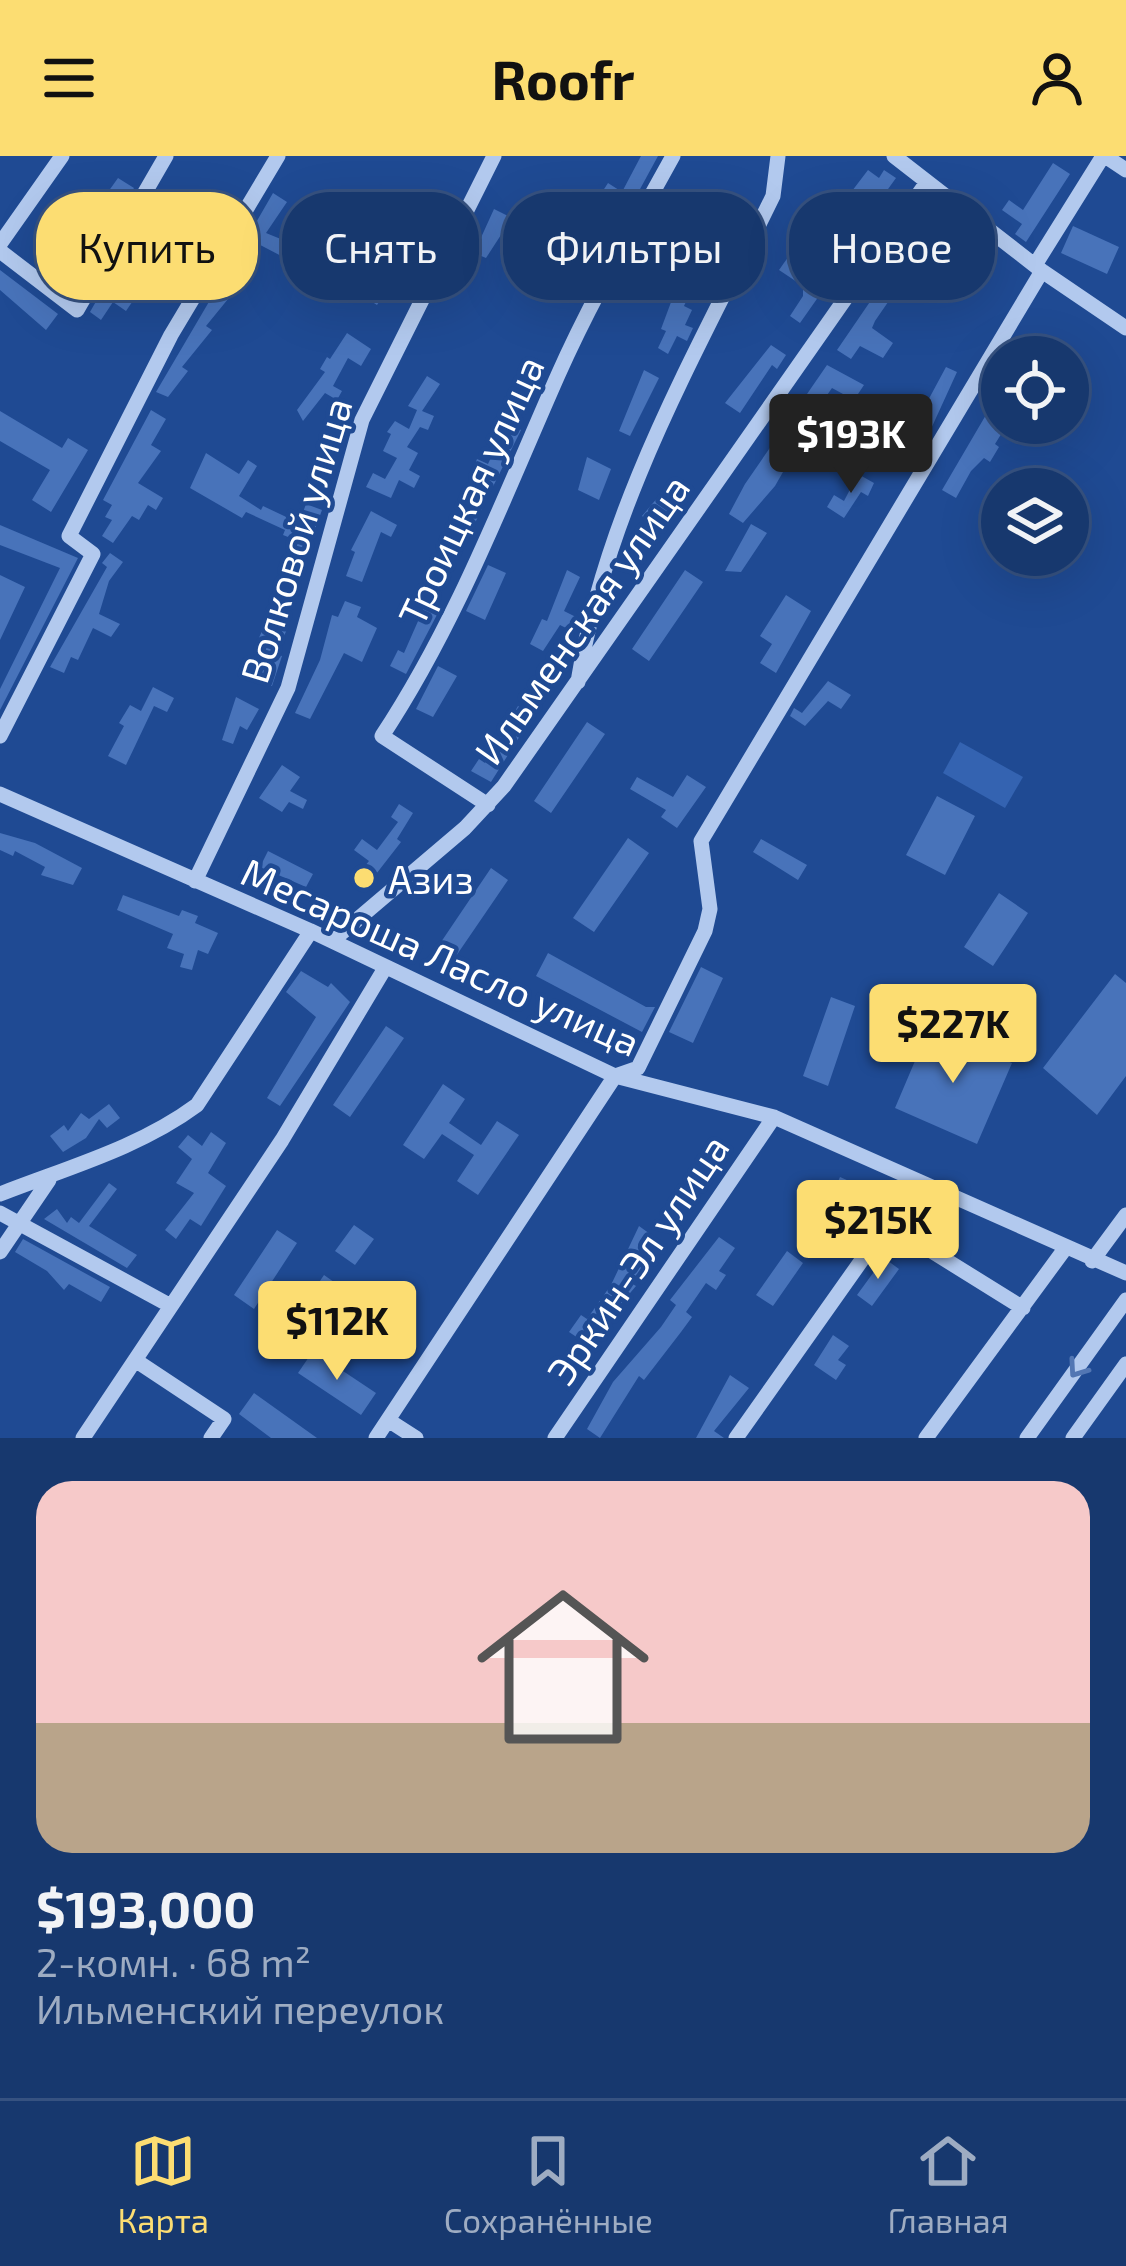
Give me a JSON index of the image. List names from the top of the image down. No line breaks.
{"streets":{"street":["Троицкая улица","Волковой улица","Ильменская улица","Месароша Ласло улица","Эркин-Эл улица"]},"crossings":[["Троицкая улица","Ильменская улица"],["Волковой улица","Месароша Ласло улица"],["Ильменская улица","Месароша Ласло улица"],["Месароша Ласло улица","Эркин-Эл улица"]],"places":["Азиз"],"page":{"header":"Roofr","chip":["Купить","Снять","Фильтры","Новое"],"price":["$193K","$227K","$215K","$112K"],"list":[{"name":"$193,000","note":"2-комн. · 68 m² · Ильменский переулок"}],"tabs":["Карта","Сохранённые","Главная"]}}
